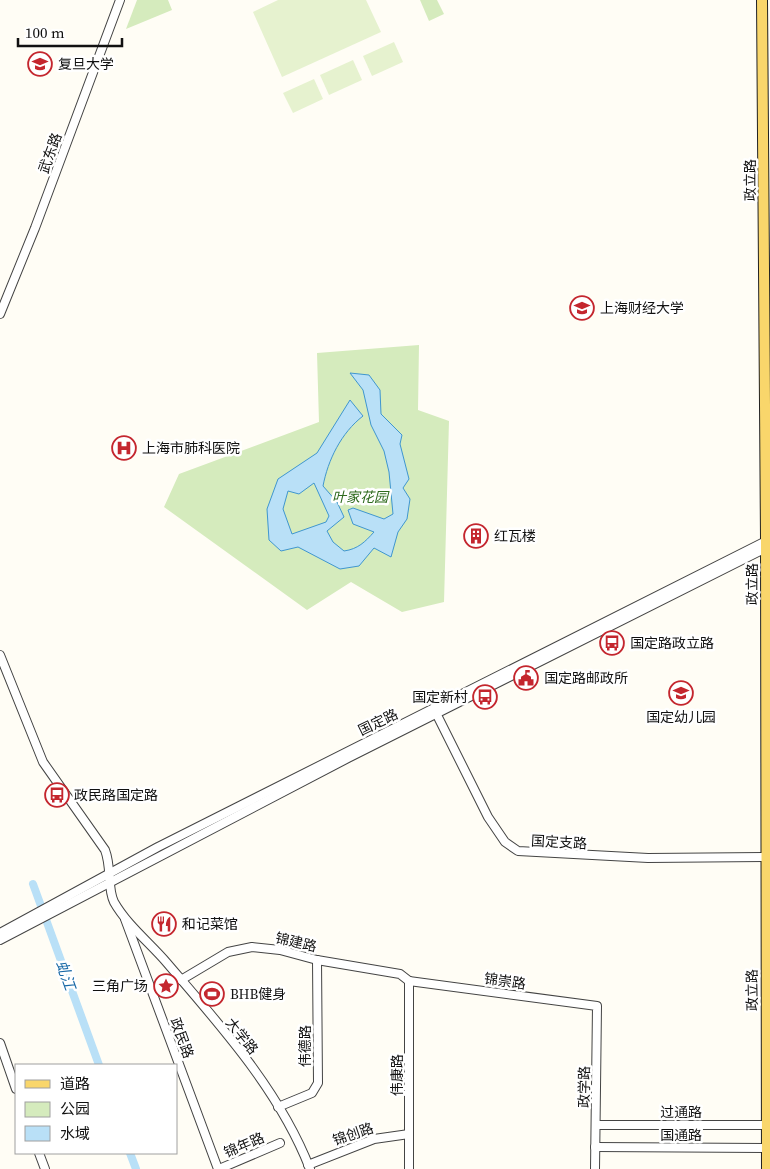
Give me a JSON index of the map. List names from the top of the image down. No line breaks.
{"streets":{"main road":["政立路"],"street":["武东路","国定路","国定支路","锦建路","锦崇路","大学路","政民路","伟德路","伟康路","政学路","过通路","锦创路","国通路","锦年路"]},"crossings":[["政立路","国定路"],["政立路","国定支路"],["政立路","过通路"],["政立路","国通路"],["国定路","国定支路"],["国定路","大学路"],["锦建路","锦崇路"],["锦建路","大学路"],["锦建路","伟德路"],["锦建路","伟康路"],["锦崇路","伟康路"],["锦崇路","政学路"],["大学路","政民路"],["大学路","伟德路"],["大学路","锦创路"],["政民路","锦年路"],["伟康路","锦创路"],["政学路","过通路"],["政学路","国通路"]],"water":["虬江"],"parks":["叶家花园"],"places":{"school or university":["复旦大学","上海财经大学","国定幼儿园"],"hospital":["上海市肺科医院"],"building":["红瓦楼"],"bus stop":["国定路政立路","国定新村","政民路国定路"],"public building":["国定路邮政所"],"restaurant":["和记菜馆"],"place":["三角广场"],"sports":["BHB健身"]},"legend":["道路","公园","水域"],"scale_bar":"100 m"}
